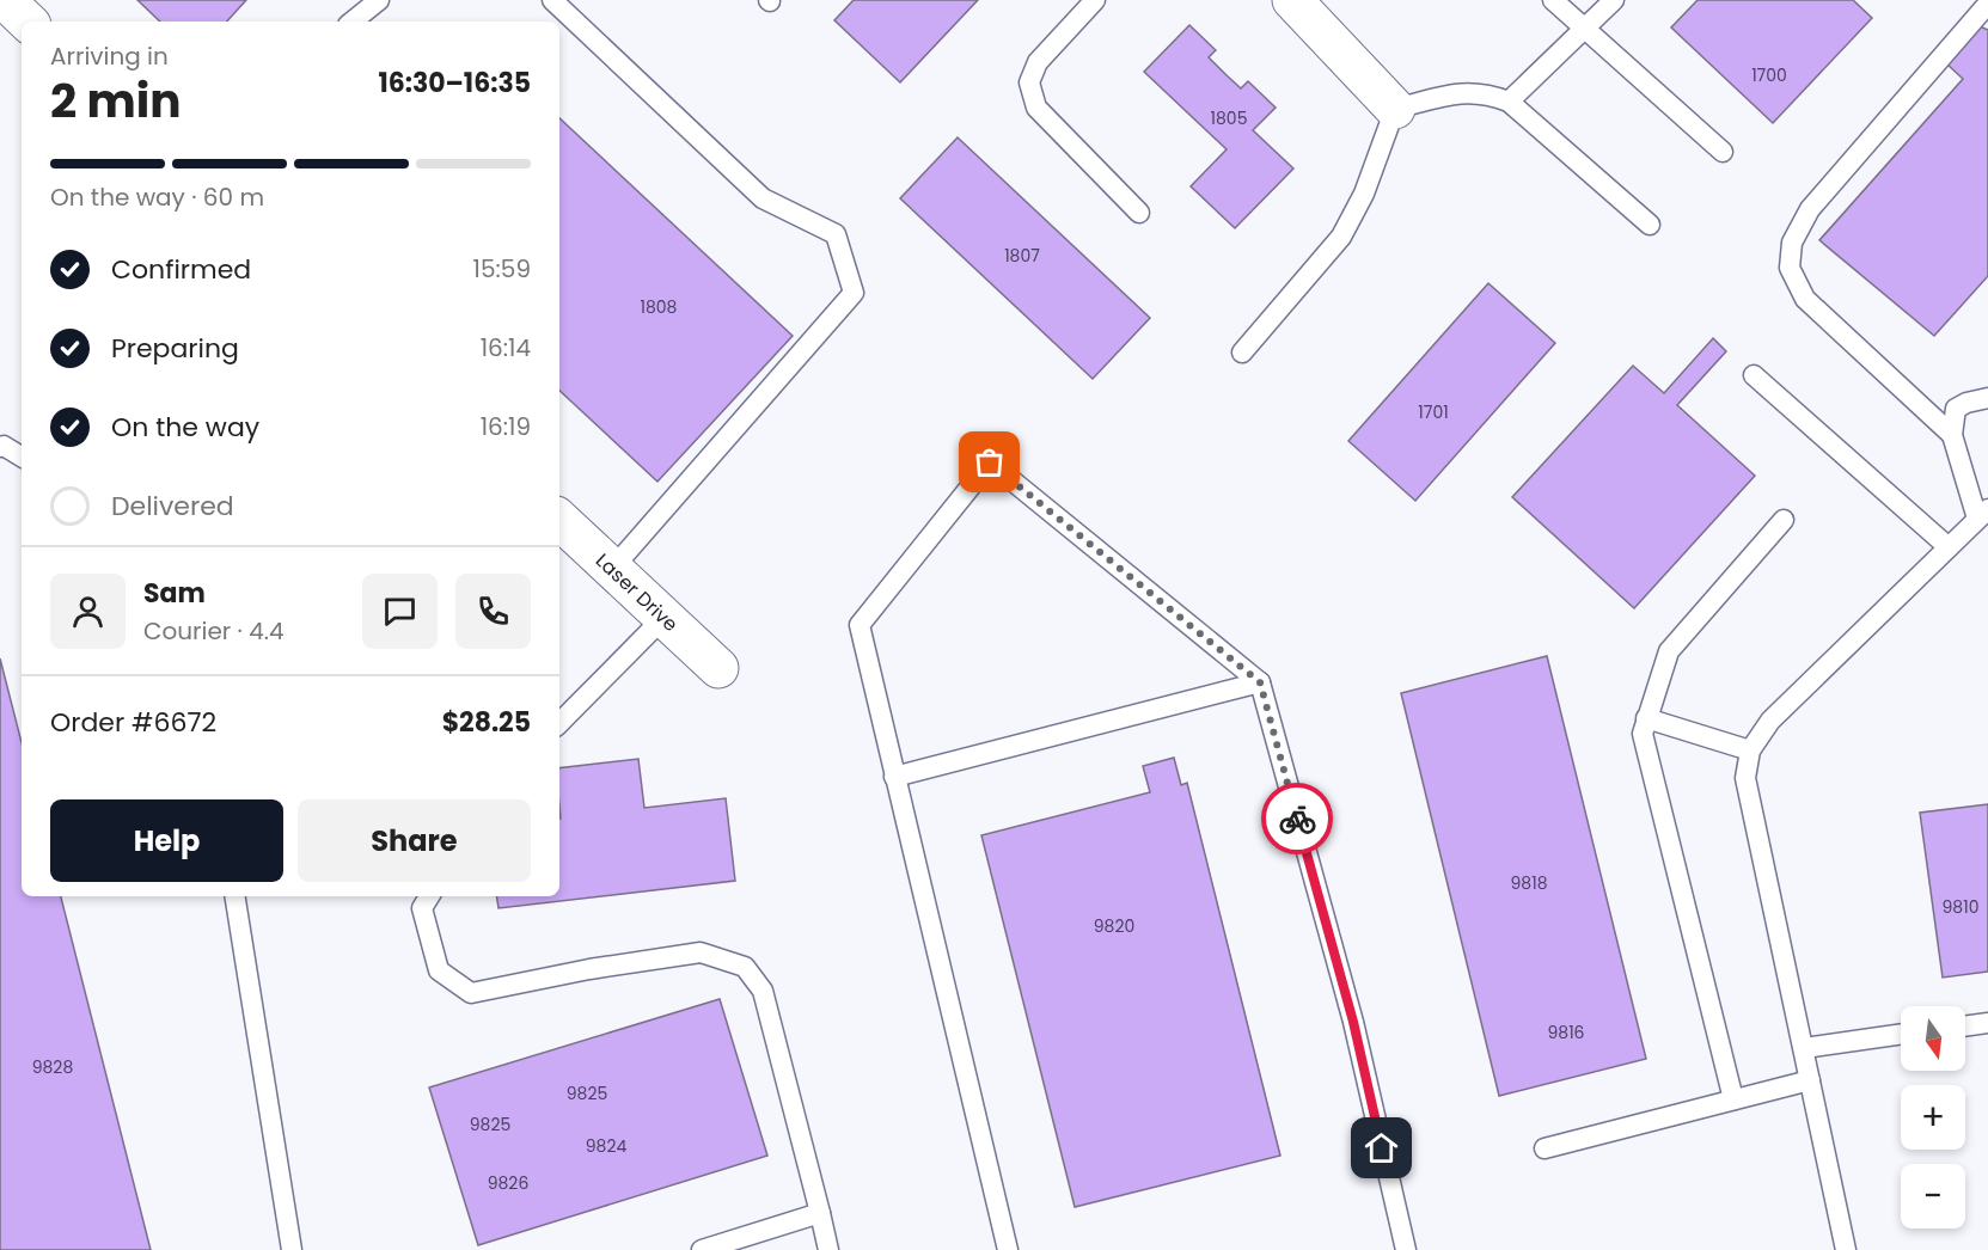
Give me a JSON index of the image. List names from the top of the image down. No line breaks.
{"streets":{"street":["Laser Drive"]},"house_numbers":["1700","1805","1807","1808","1701","9818","9810","9820","9816","9828","9825","9825","9824","9826"],"north":"bottom","page":{"heading":["2 min","Arriving in","16:30–16:35"],"panel":["Sam","Courier · 4.4","Order #6672","$28.25"],"bar":"On the way · 60 m","list":[["Confirmed","15:59"],["Preparing","16:14"],["On the way","16:19"],"Delivered"],"buttons":["Help","Share"],"map_buttons":["+","−"]}}
